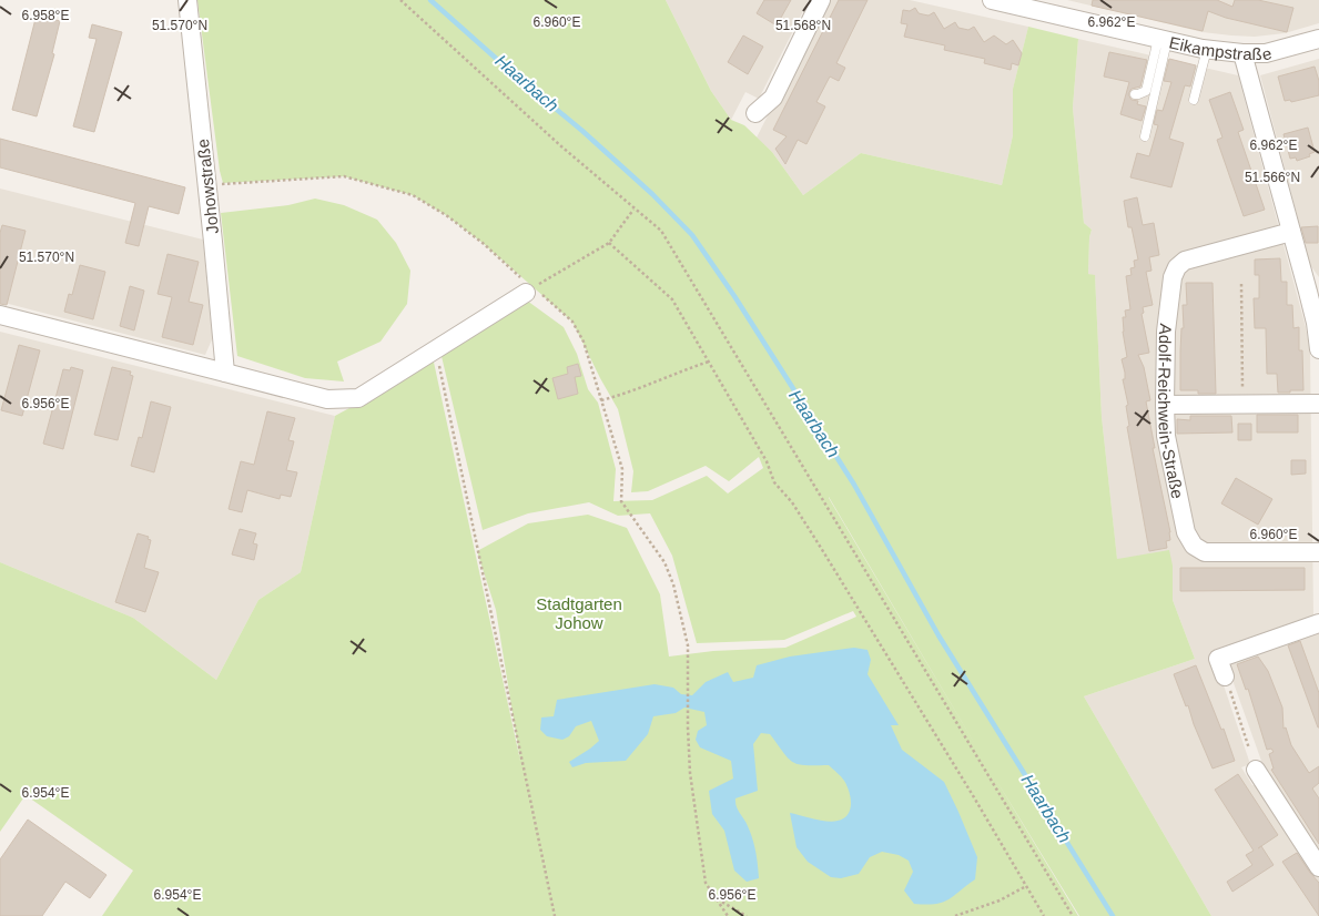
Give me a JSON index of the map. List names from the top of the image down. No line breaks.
{"streets":{"street":["Eikampstraße","Johowstraße","Adolf-Reichwein-Straße"]},"water":["Haarbach"],"parks":["Stadtgarten Johow"],"coordinates":["6.958°E","6.960°E","6.962°E","51.570°N","51.568°N","51.566°N","6.956°E","6.954°E"]}
